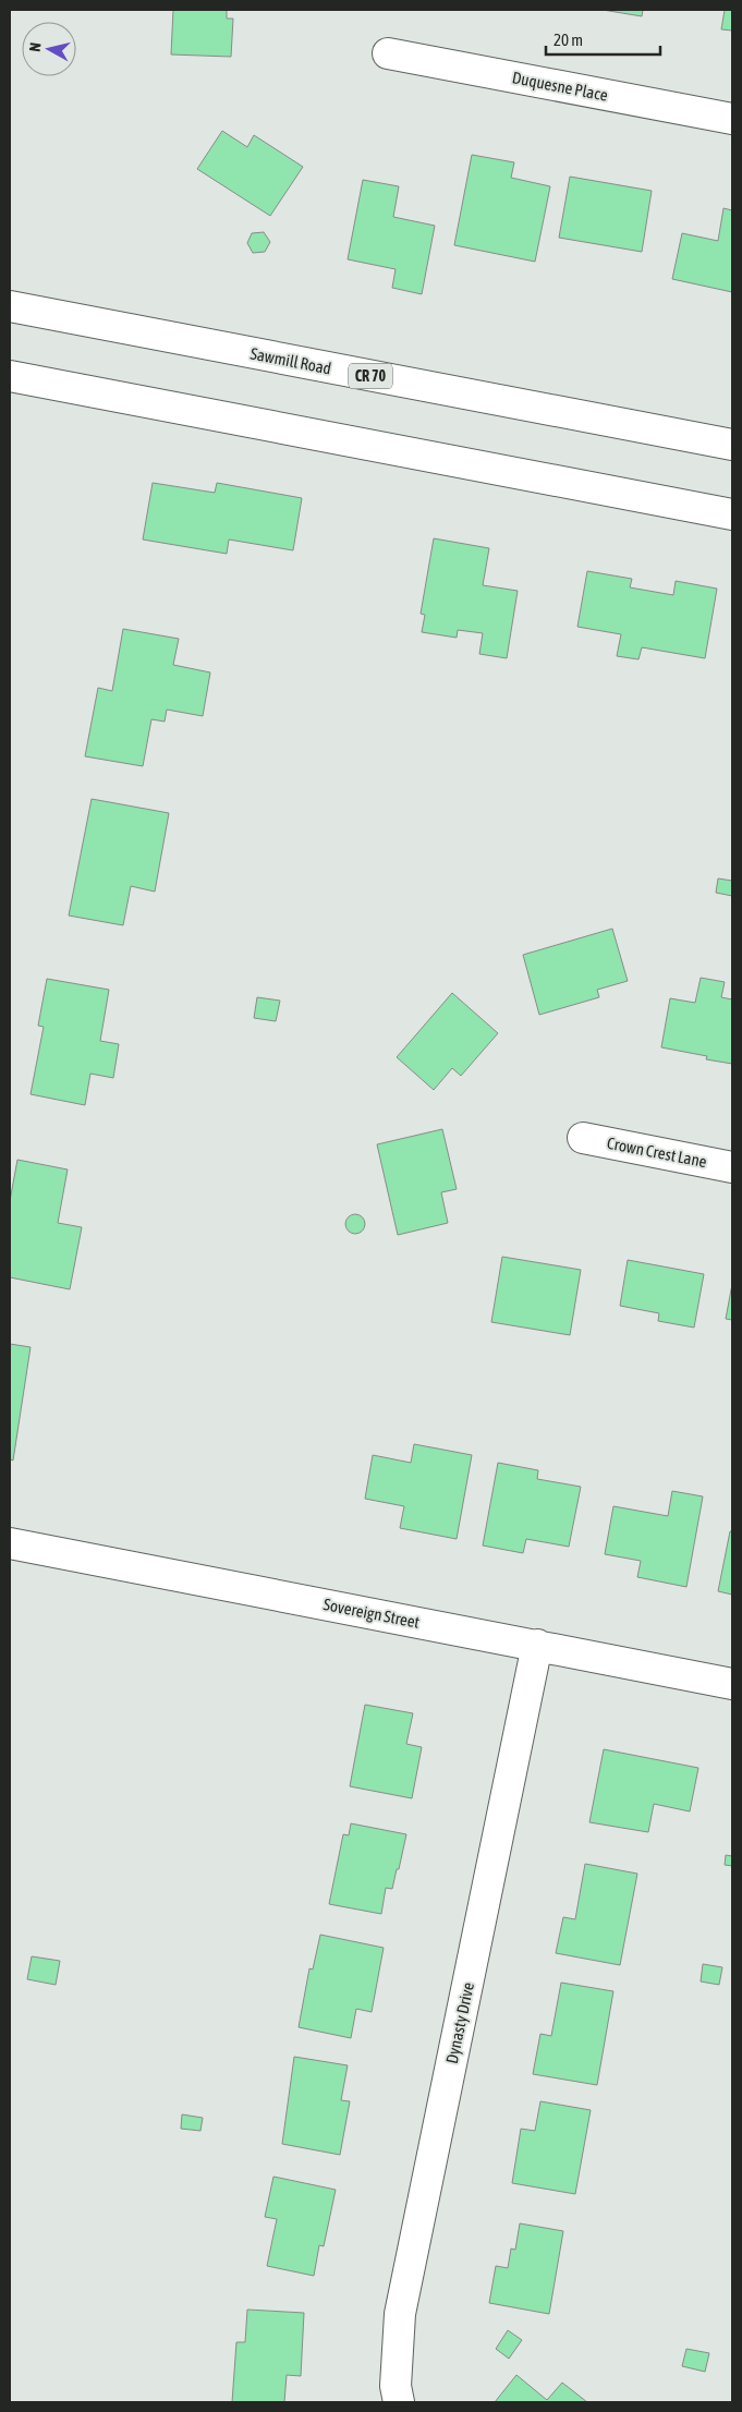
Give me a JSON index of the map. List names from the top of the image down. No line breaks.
{"streets":{"street":["Duquesne Place","Sawmill Road","CR 70","Crown Crest Lane","Sovereign Street","Dynasty Drive"]},"crossings":[["Sovereign Street","Dynasty Drive"]],"scale_bar":"20 m","north":"left"}
